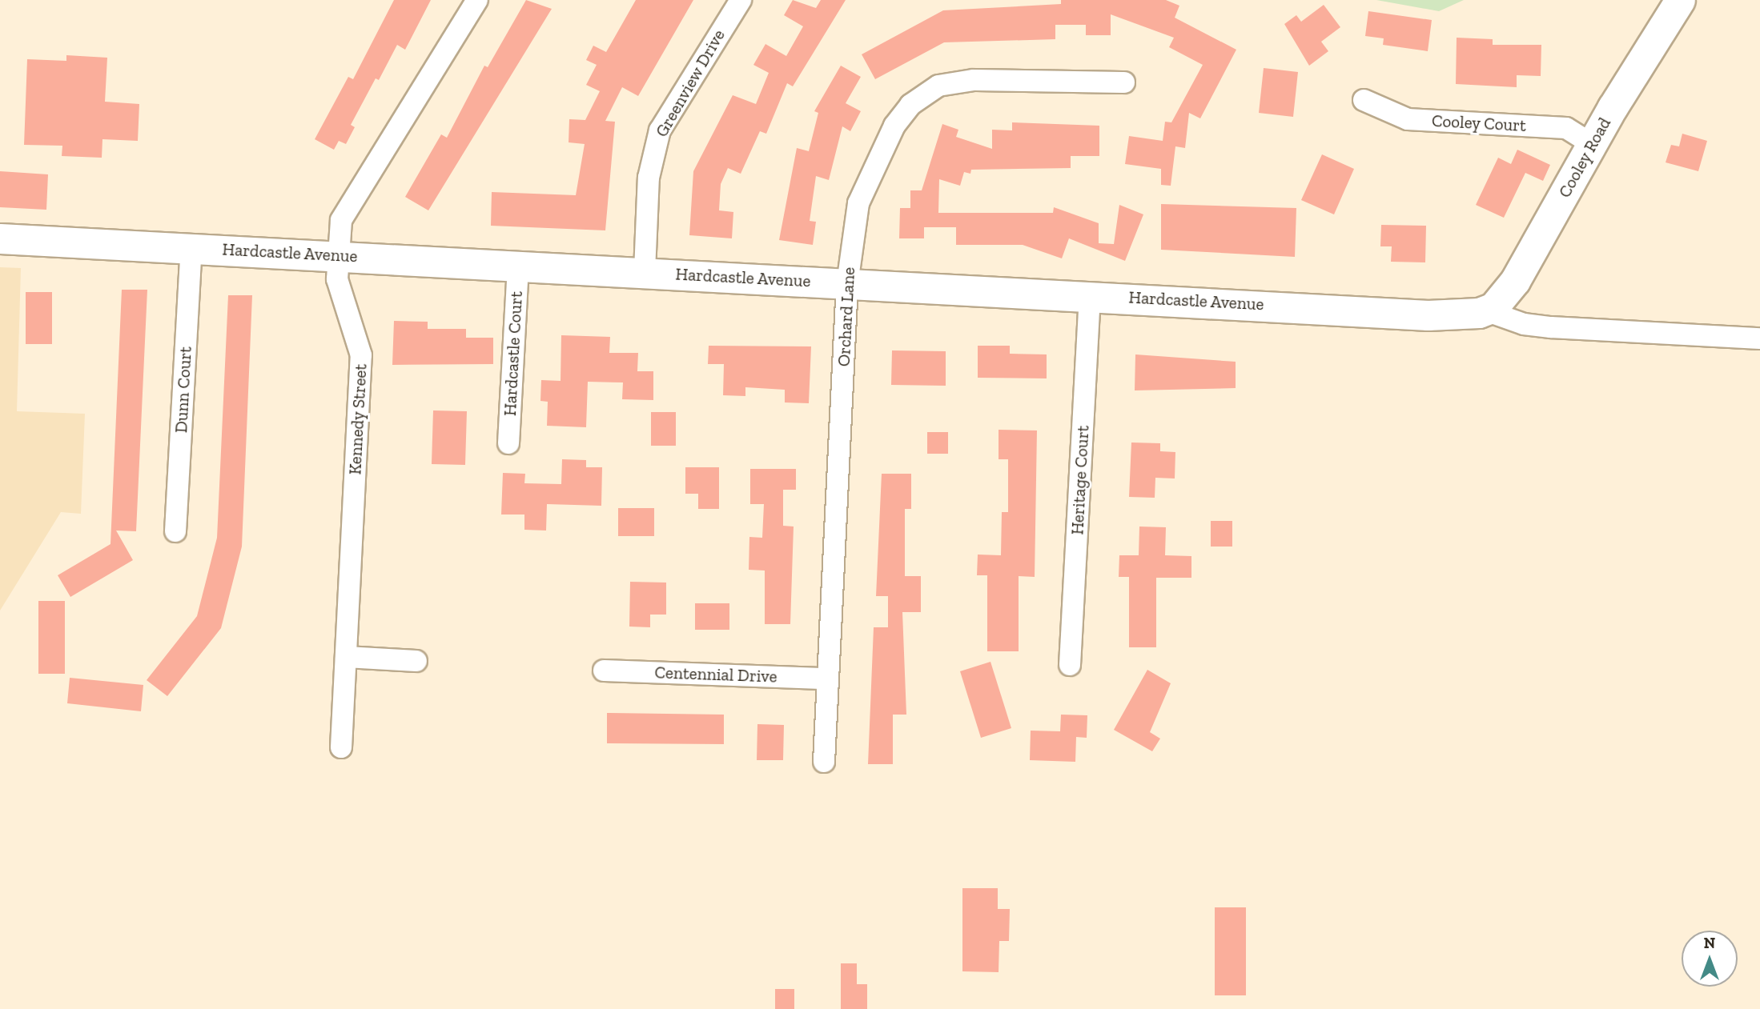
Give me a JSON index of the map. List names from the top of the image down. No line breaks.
{"streets":{"street":["Greenview Drive","Cooley Court","Cooley Road","Hardcastle Avenue","Orchard Lane","Hardcastle Court","Dunn Court","Kennedy Street","Heritage Court","Centennial Drive"]},"crossings":[["Greenview Drive","Hardcastle Avenue"],["Cooley Court","Cooley Road"],["Cooley Road","Hardcastle Avenue"],["Hardcastle Avenue","Orchard Lane"],["Hardcastle Avenue","Hardcastle Court"],["Hardcastle Avenue","Dunn Court"],["Hardcastle Avenue","Kennedy Street"],["Hardcastle Avenue","Heritage Court"],["Orchard Lane","Centennial Drive"]],"north":"top"}
